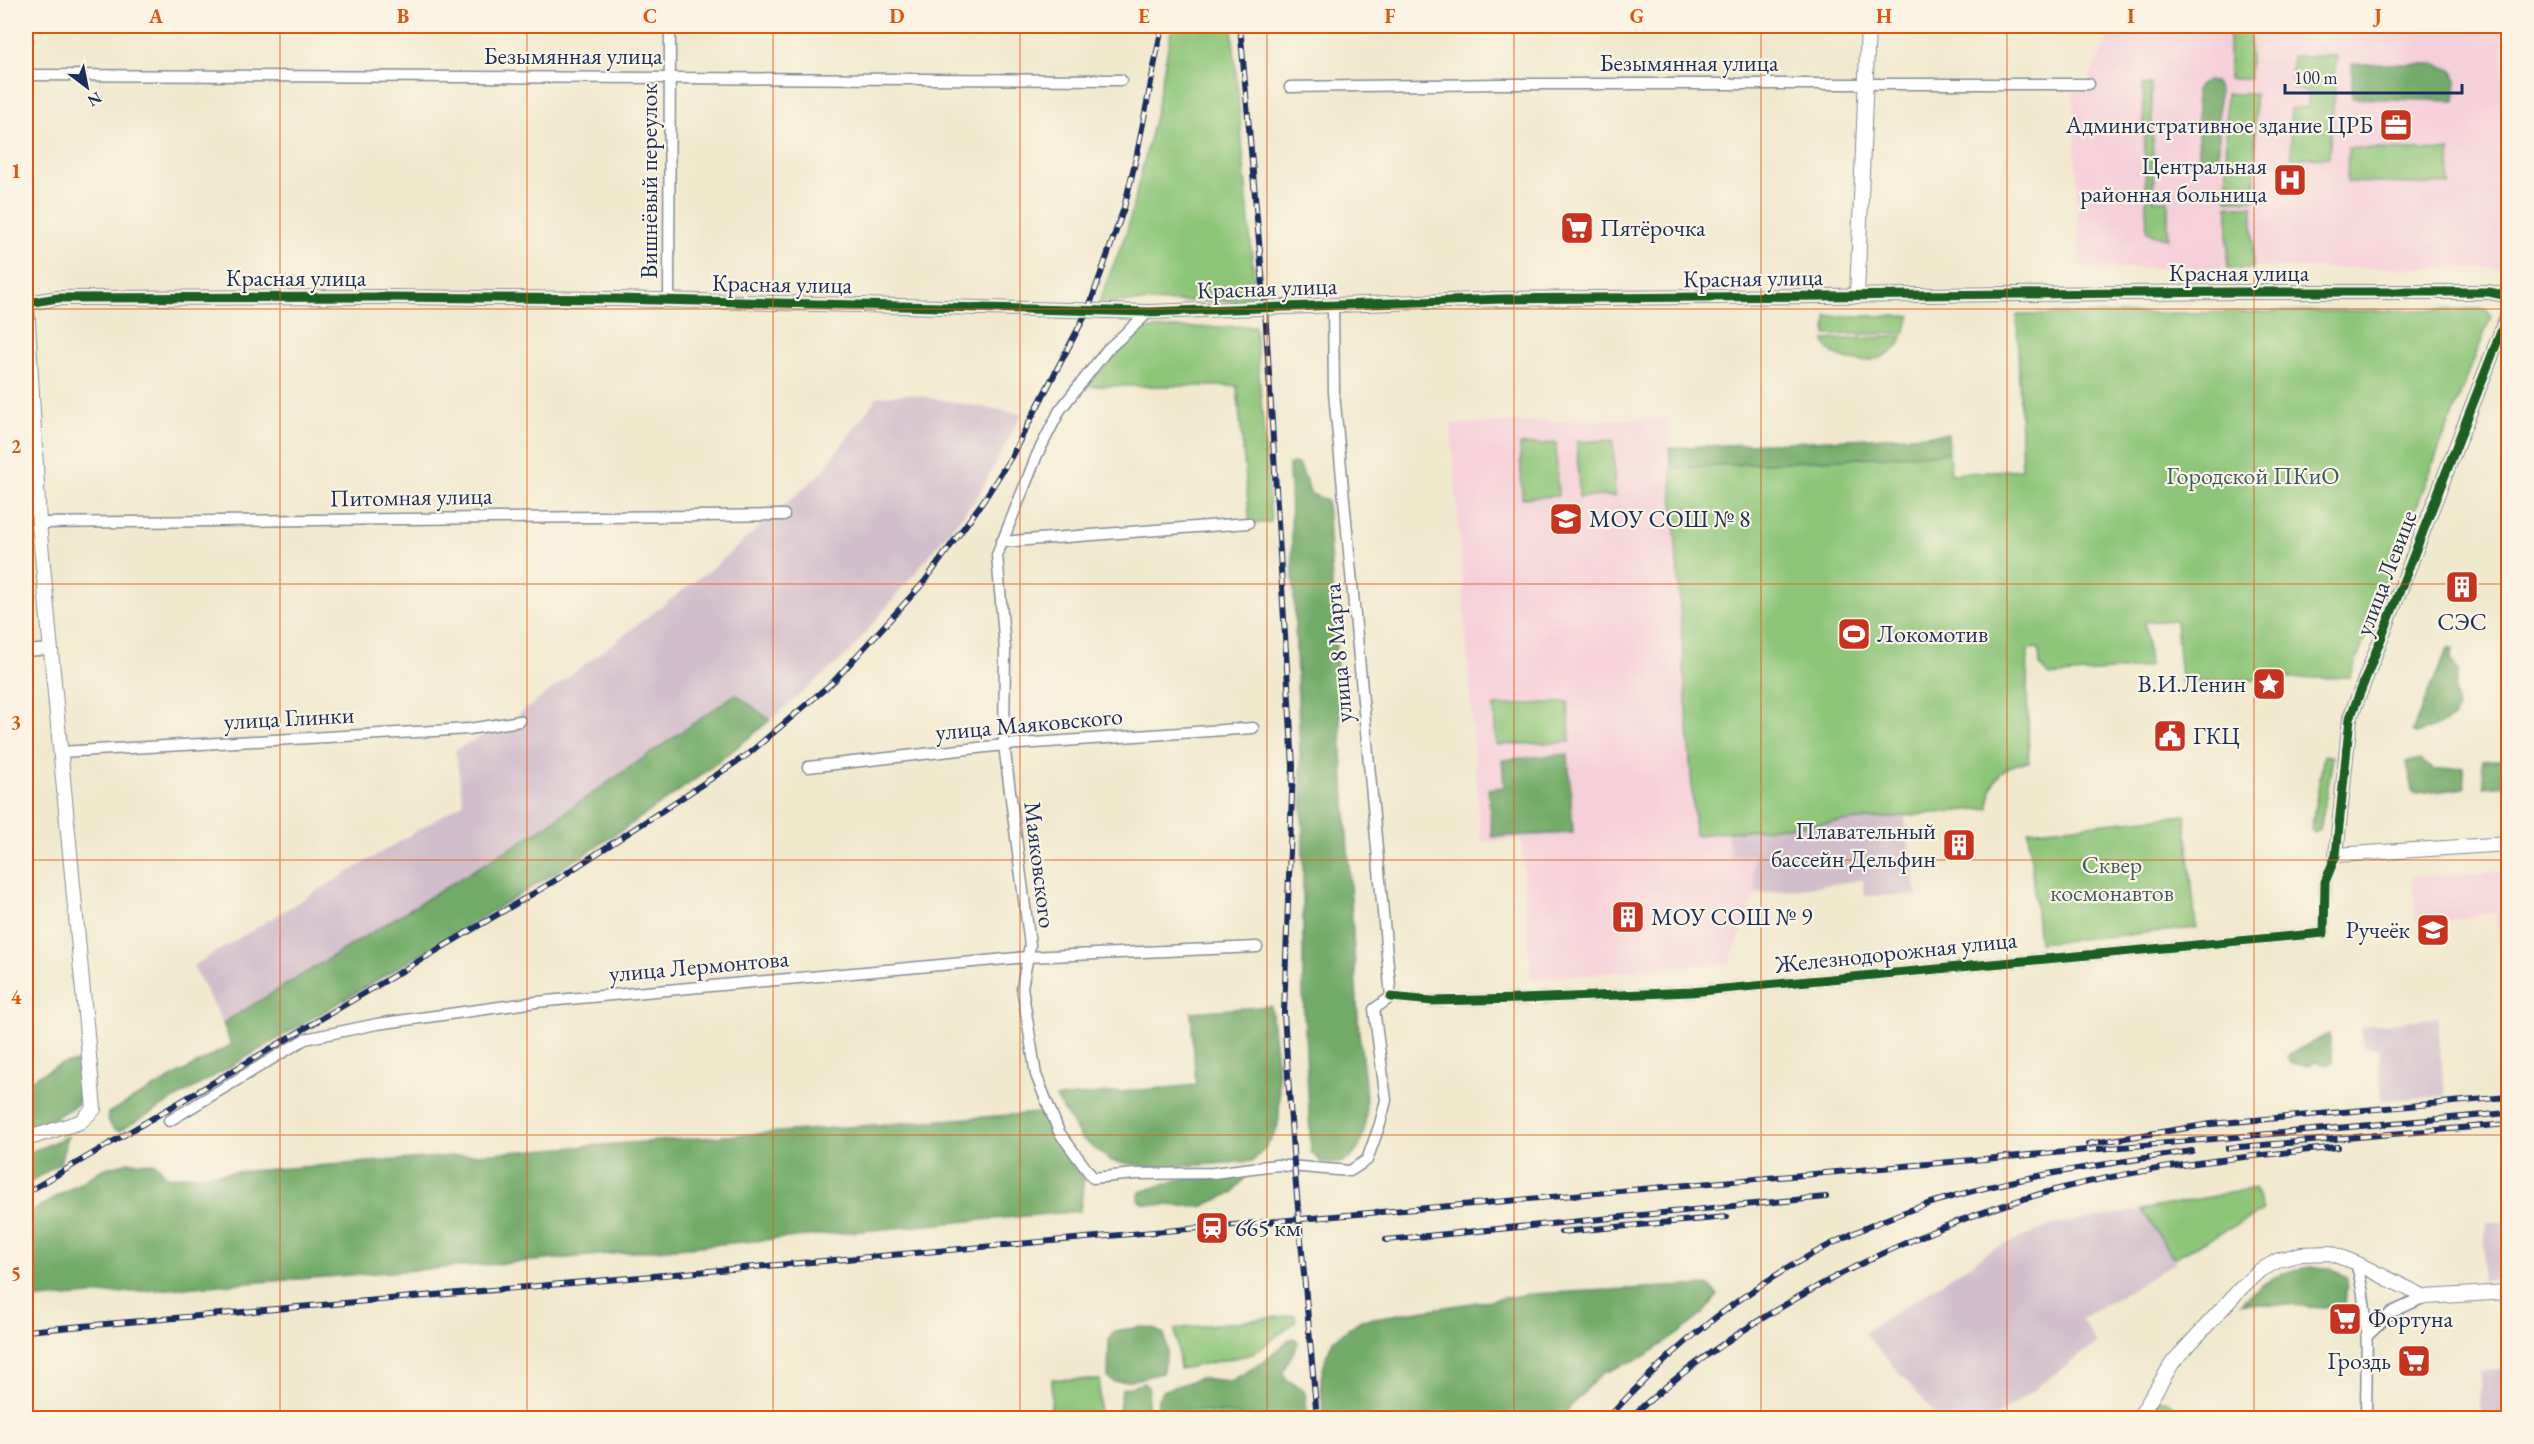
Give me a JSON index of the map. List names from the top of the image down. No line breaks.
{"streets":{"street":["Безымянная улица","Вишнёвый переулок","Красная улица","Питомная улица","улица Левице","улица 8 Марта","улица Глинки","улица Маяковского","Маяковского","Железнодорожная улица","улица Лермонтова"]},"crossings":[["Безымянная улица","Вишнёвый переулок"],["Вишнёвый переулок","Красная улица"],["Красная улица","улица 8 Марта"],["Красная улица","Маяковского"],["улица Левице","Железнодорожная улица"],["улица 8 Марта","Маяковского"],["улица 8 Марта","Железнодорожная улица"],["улица Маяковского","Маяковского"],["Маяковского","Железнодорожная улица"],["Маяковского","улица Лермонтова"]],"parks":["Городской ПКиО","Сквер космонавтов"],"places":{"office":["Административное здание ЦРБ"],"hospital":["Центральная районная больница"],"supermarket":["Пятёрочка","Фортуна","Гроздь"],"school or university":["МОУ СОШ № 8","Ручеёк"],"building":["СЭС","Плавательный бассейн Дельфин","МОУ СОШ № 9"],"sports":["Локомотив"],"place":["В.И.Ленин"],"public building":["ГКЦ"],"station":["665 км"]},"scale_bar":"100 m","north":"bottom right","grid":{"columns":["A","B","C","D","E","F","G","H","I","J"],"rows":["1","2","3","4","5"]}}
